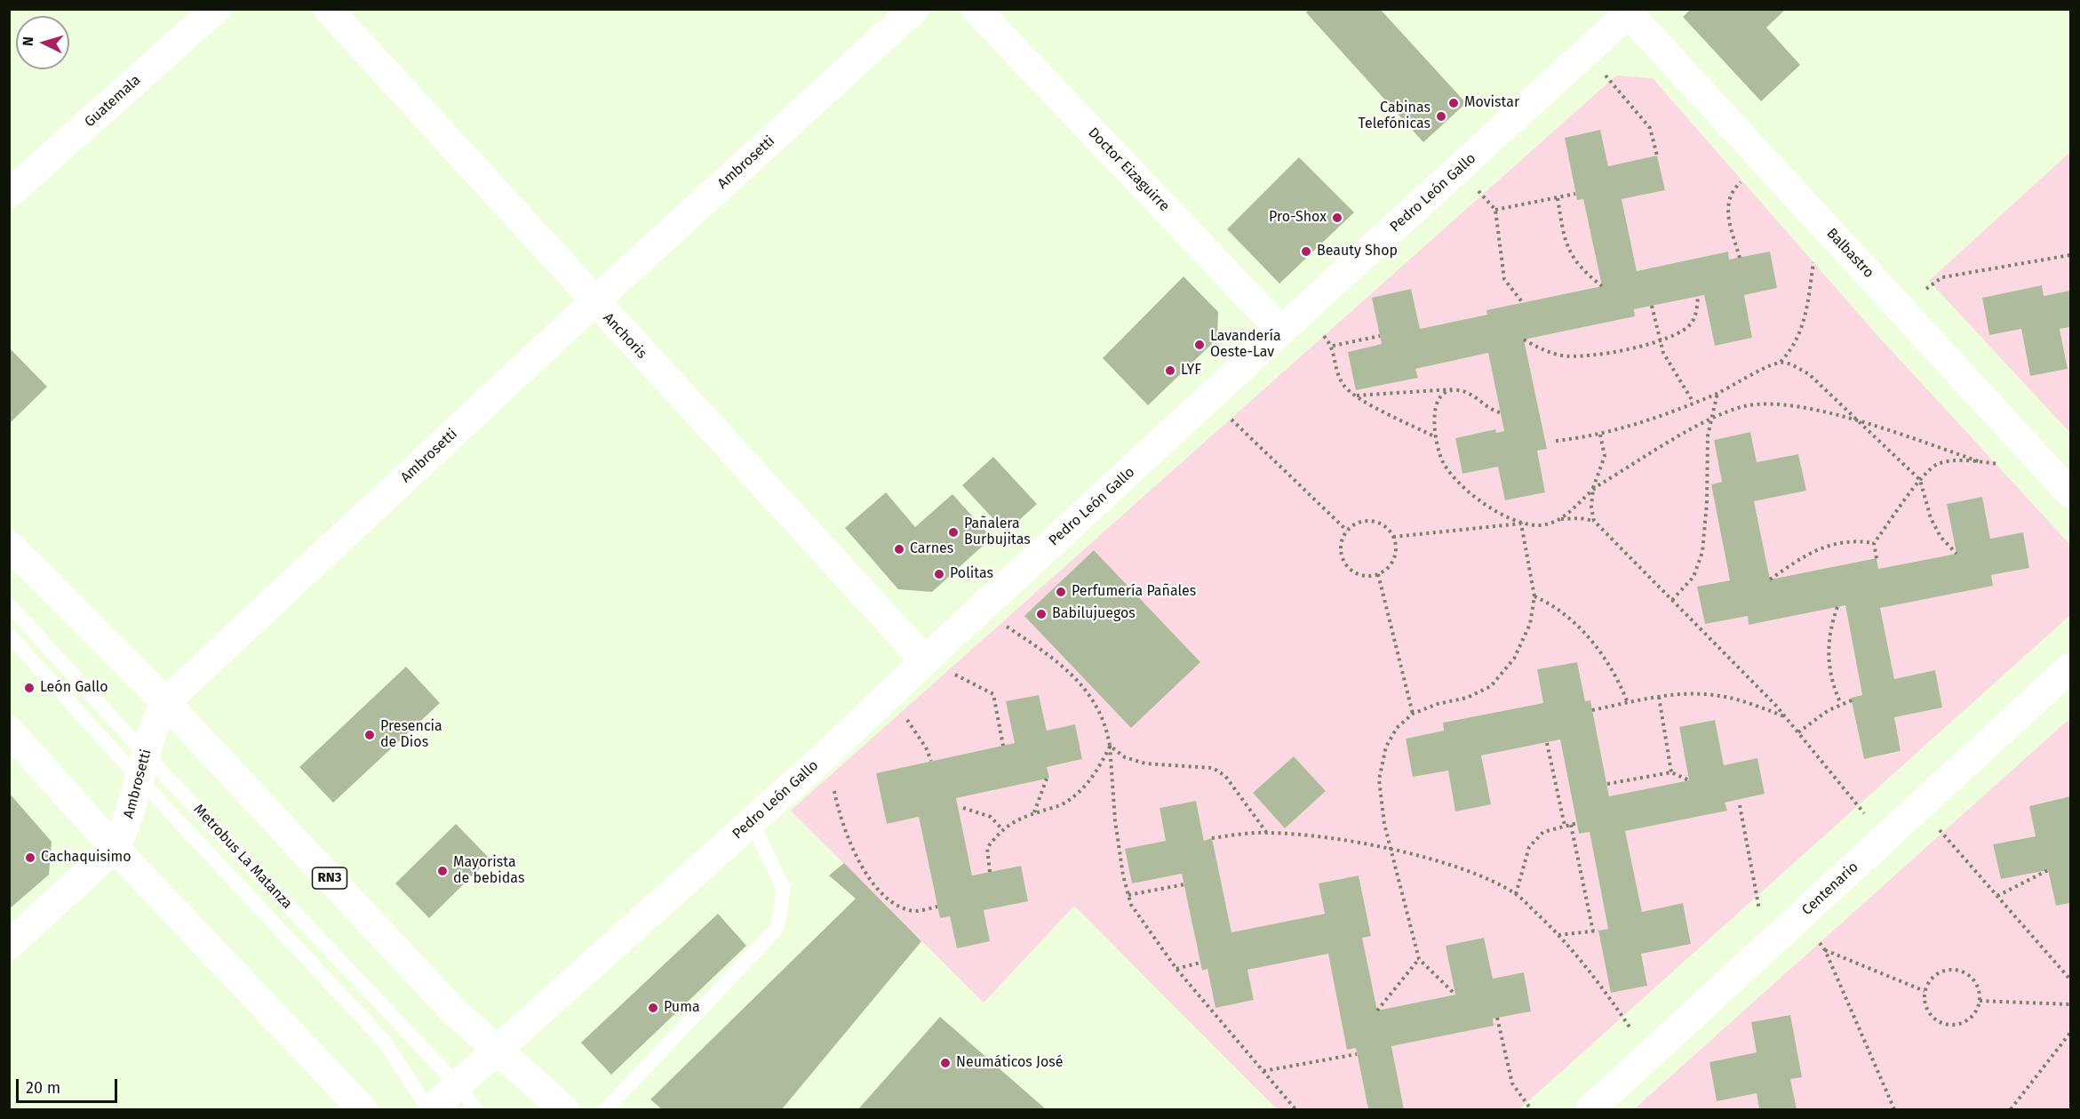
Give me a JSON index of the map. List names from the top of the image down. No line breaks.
{"streets":{"main road":["Guatemala","Ambrosetti","Doctor Eizaguirre","Pedro León Gallo","Balbastro","Anchoris","RN3","Centenario"],"lane":["Metrobus La Matanza"]},"crossings":[["Ambrosetti","Anchoris"],["Ambrosetti","Metrobus La Matanza"],["Ambrosetti","RN3"],["Doctor Eizaguirre","Pedro León Gallo"],["Pedro León Gallo","Balbastro"],["Pedro León Gallo","Anchoris"],["Pedro León Gallo","Metrobus La Matanza"],["Pedro León Gallo","RN3"]],"places":["Movistar","Cabinas Telefónicas","Pro-Shox","Beauty Shop","Lavandería Oeste-Lav","LYF","Pañalera Burbujitas","Carnes","Politas","Perfumería Pañales","Babilujuegos","León Gallo","Presencia de Dios","Cachaquisimo","Mayorista de bebidas","Puma","Neumáticos José"],"scale_bar":"20 m","north":"left"}
